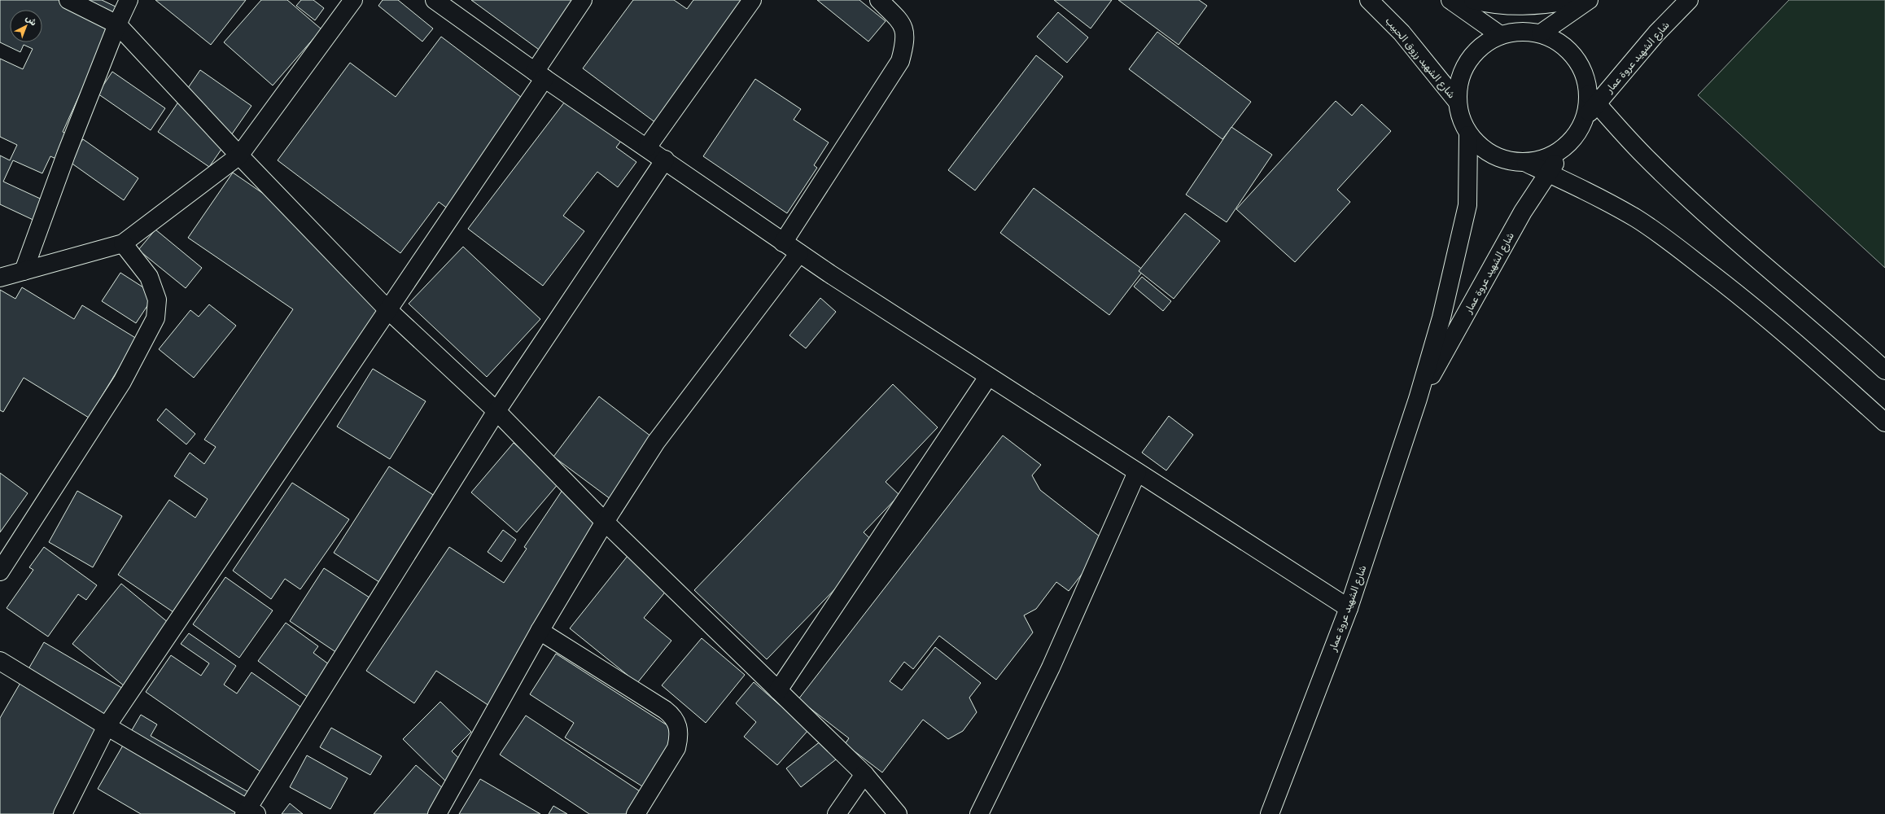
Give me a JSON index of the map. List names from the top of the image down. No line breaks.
{"streets":{"street":["شارع الشهيد عروة عمار","شارع الشهيد رزوق الحبيب"]},"north":"top right"}
